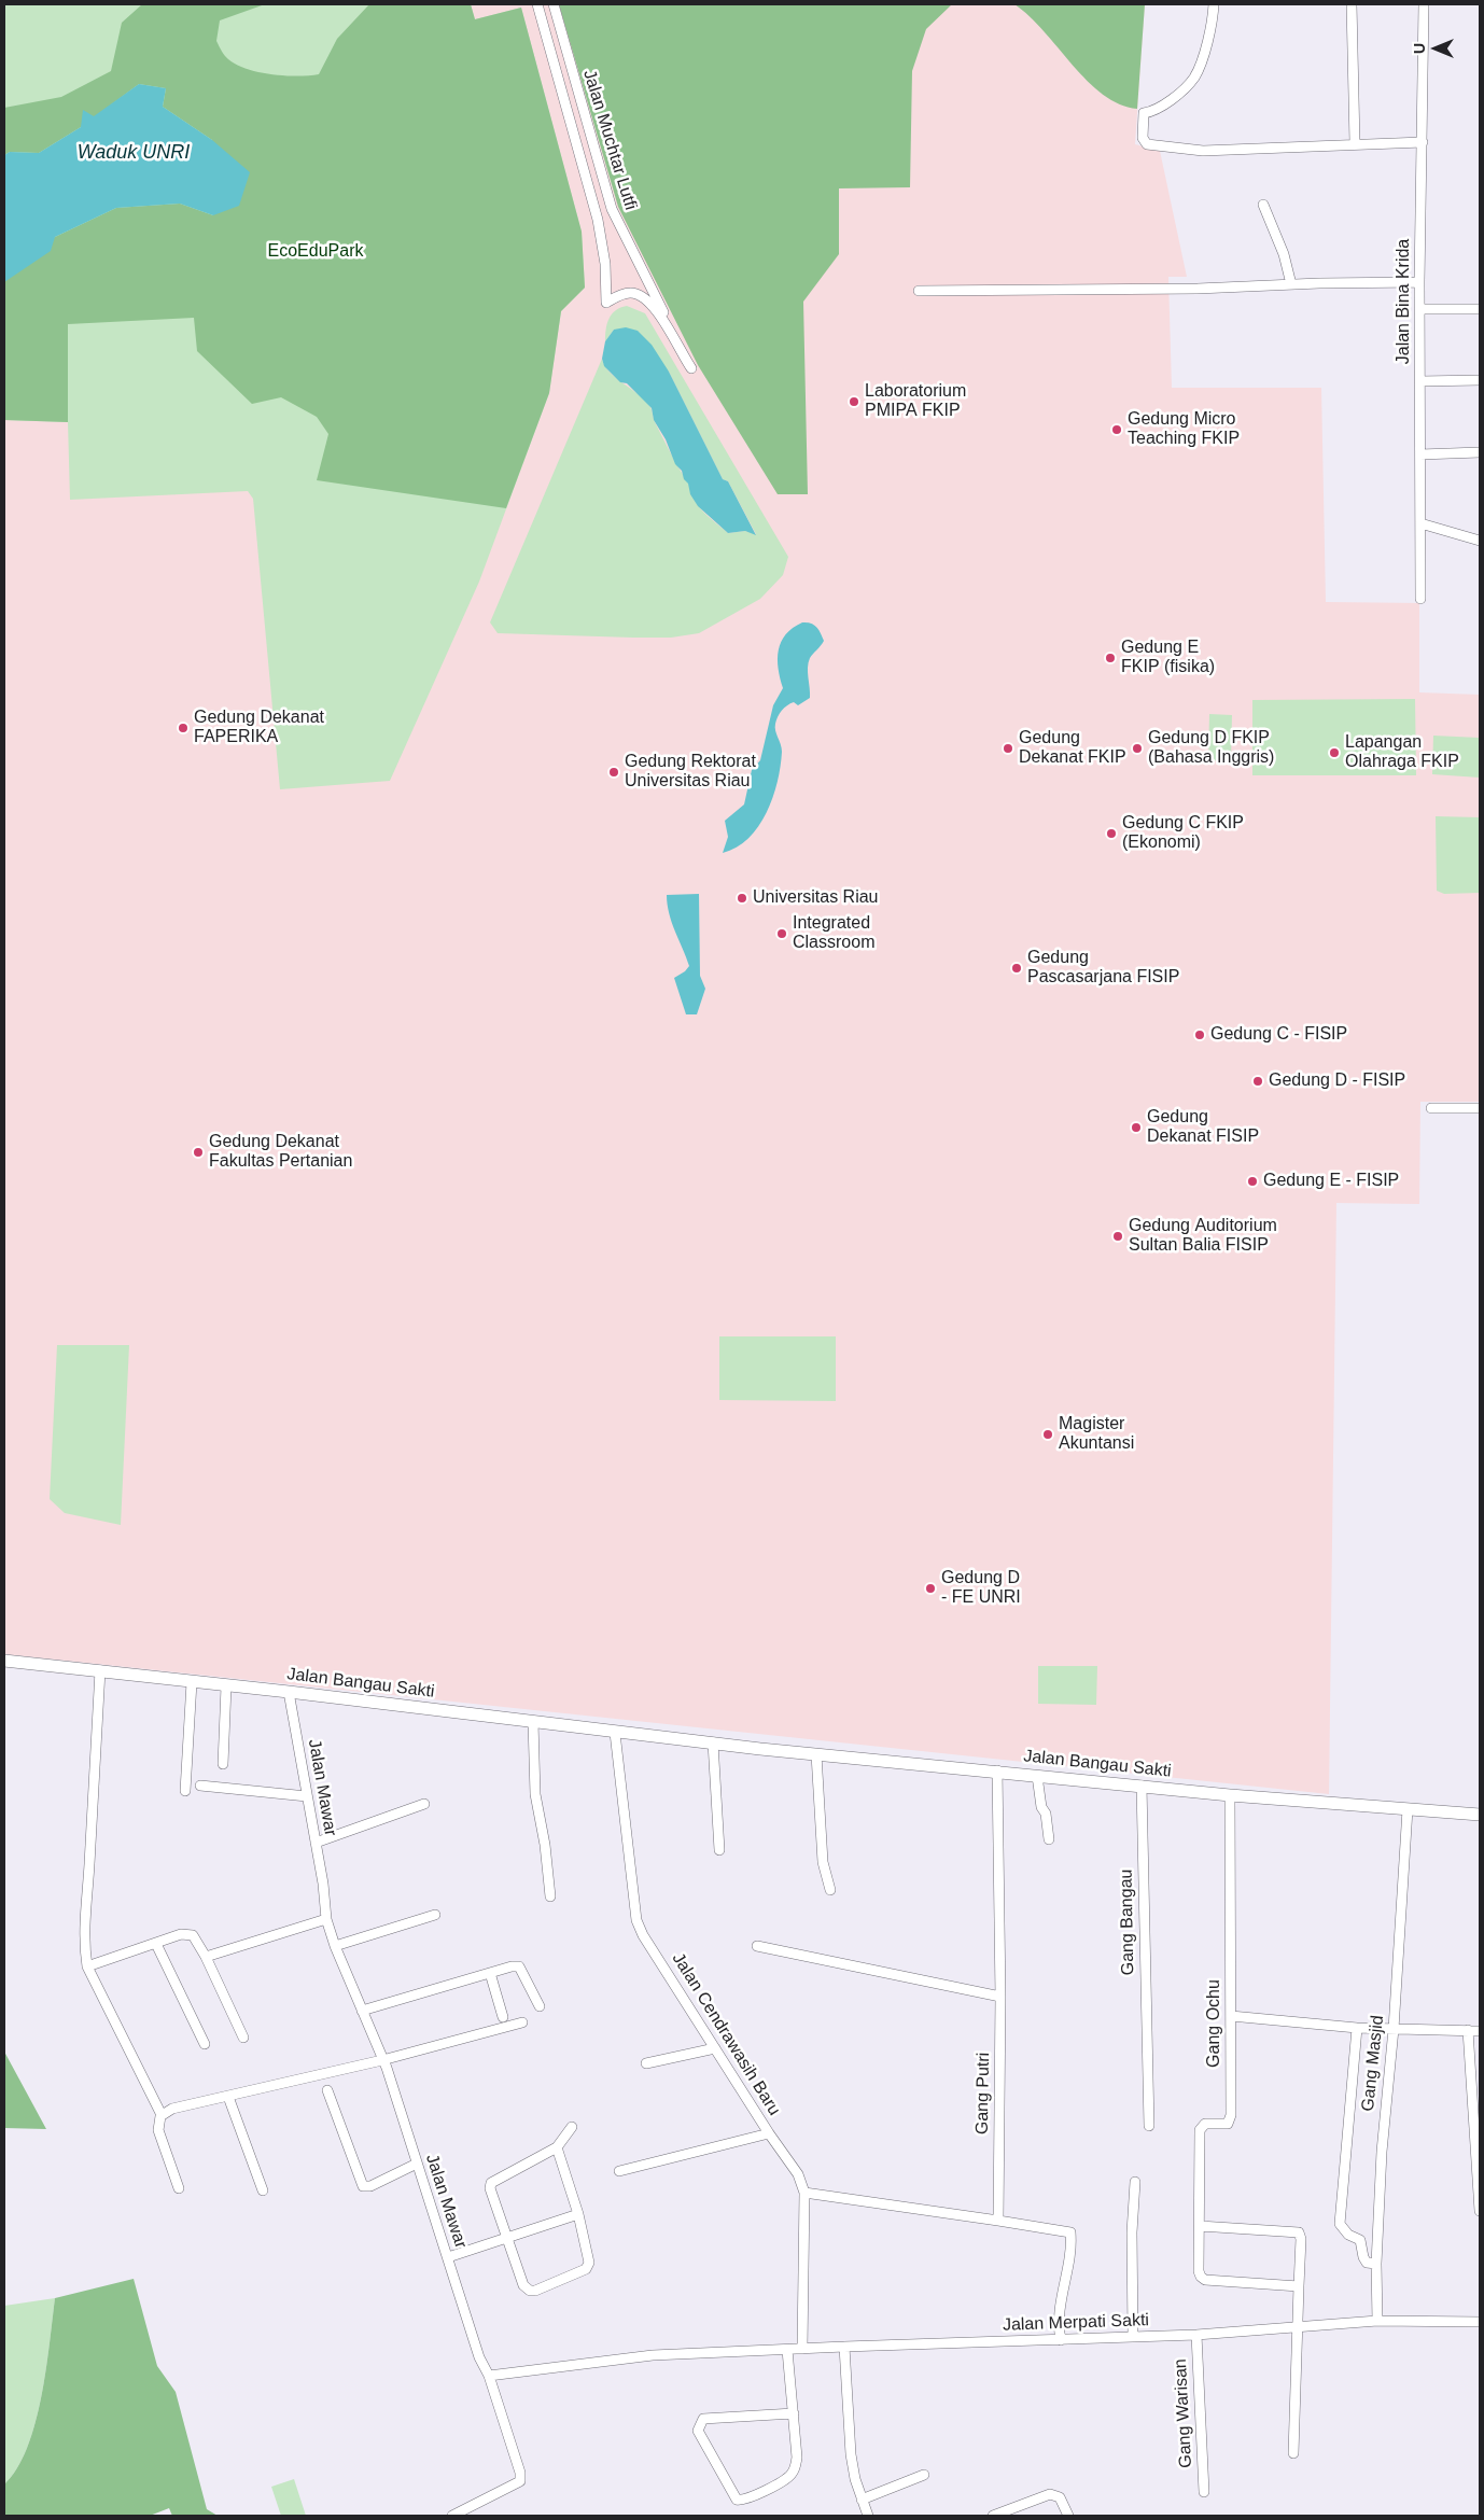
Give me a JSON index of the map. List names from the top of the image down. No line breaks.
{"streets":{"street":["Jalan Muchtar Lutfi","Jalan Bina Krida","Jalan Bangau Sakti","Jalan Mawar","Gang Bangau","Gang Ochu","Jalan Cendrawasih Baru","Gang Masjid","Gang Putri","Jalan Merpati Sakti","Gang Warisan"]},"crossings":[["Jalan Bangau Sakti","Jalan Mawar"],["Jalan Bangau Sakti","Gang Bangau"],["Jalan Bangau Sakti","Gang Ochu"],["Jalan Bangau Sakti","Jalan Cendrawasih Baru"],["Jalan Bangau Sakti","Gang Masjid"],["Jalan Bangau Sakti","Gang Putri"],["Gang Masjid","Jalan Merpati Sakti"],["Jalan Merpati Sakti","Gang Warisan"]],"water":["Waduk UNRI"],"parks":["EcoEduPark"],"places":["Laboratorium PMIPA FKIP","Gedung Micro Teaching FKIP","Gedung E FKIP (fisika)","Gedung Dekanat FAPERIKA","Gedung Dekanat FKIP","Gedung D FKIP (Bahasa Inggris)","Lapangan Olahraga FKIP","Gedung Rektorat Universitas Riau","Gedung C FKIP (Ekonomi)","Universitas Riau","Integrated Classroom","Gedung Pascasarjana FISIP","Gedung C - FISIP","Gedung D - FISIP","Gedung Dekanat FISIP","Gedung Dekanat Fakultas Pertanian","Gedung E - FISIP","Gedung Auditorium Sultan Balia FISIP","Magister Akuntansi","Gedung D - FE UNRI"],"north":"left"}
